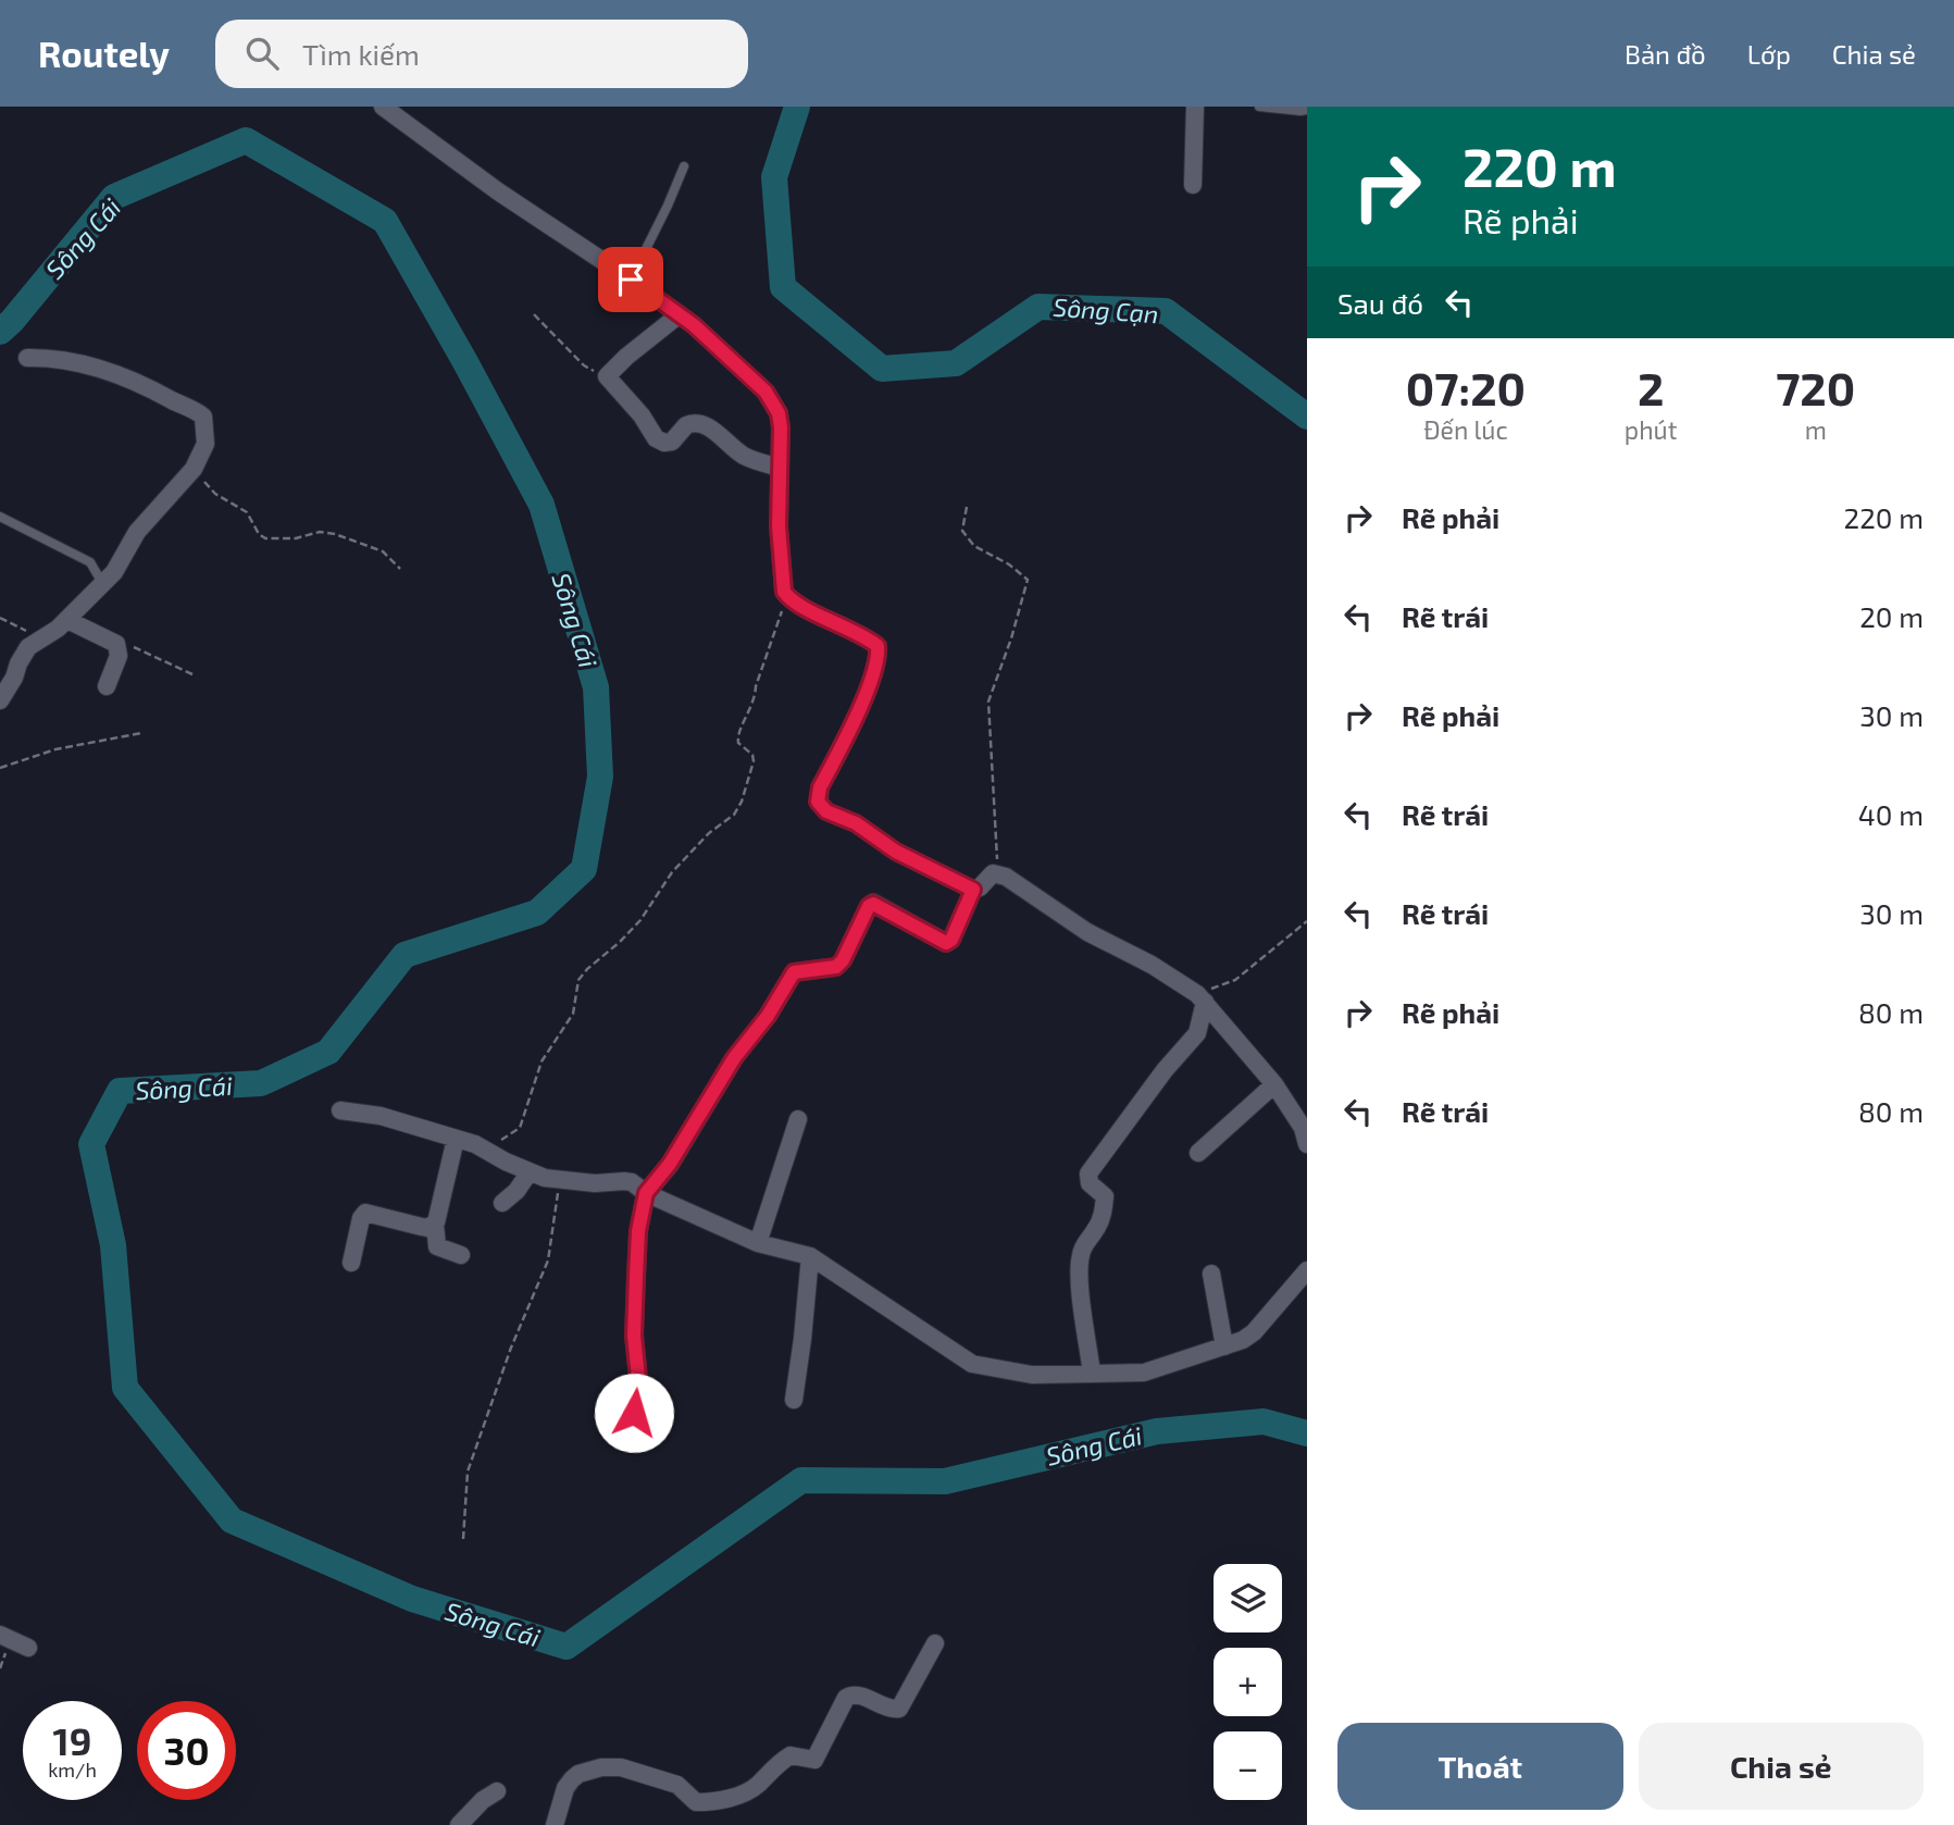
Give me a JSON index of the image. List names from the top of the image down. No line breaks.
{"water":["Sông Cái","Sông Cạn"],"page":{"header":"Routely","search":"Tìm kiếm","nav":["Bản đồ","Lớp","Chia sẻ"],"turn":["220 m","Rẽ phải"],"then":"Sau đó","eta":["07:20","Đến lúc","2","phút","720","m"],"list":[{"name":"Rẽ phải","value":"220 m"},{"name":"Rẽ trái","value":"20 m"},{"name":"Rẽ phải","value":"30 m"},{"name":"Rẽ trái","value":"40 m"},{"name":"Rẽ trái","value":"30 m"},{"name":"Rẽ phải","value":"80 m"},{"name":"Rẽ trái","value":"80 m"}],"map_buttons":["+","−"],"speed":"19 km/h","limit":"30","buttons":["Thoát","Chia sẻ"]}}
